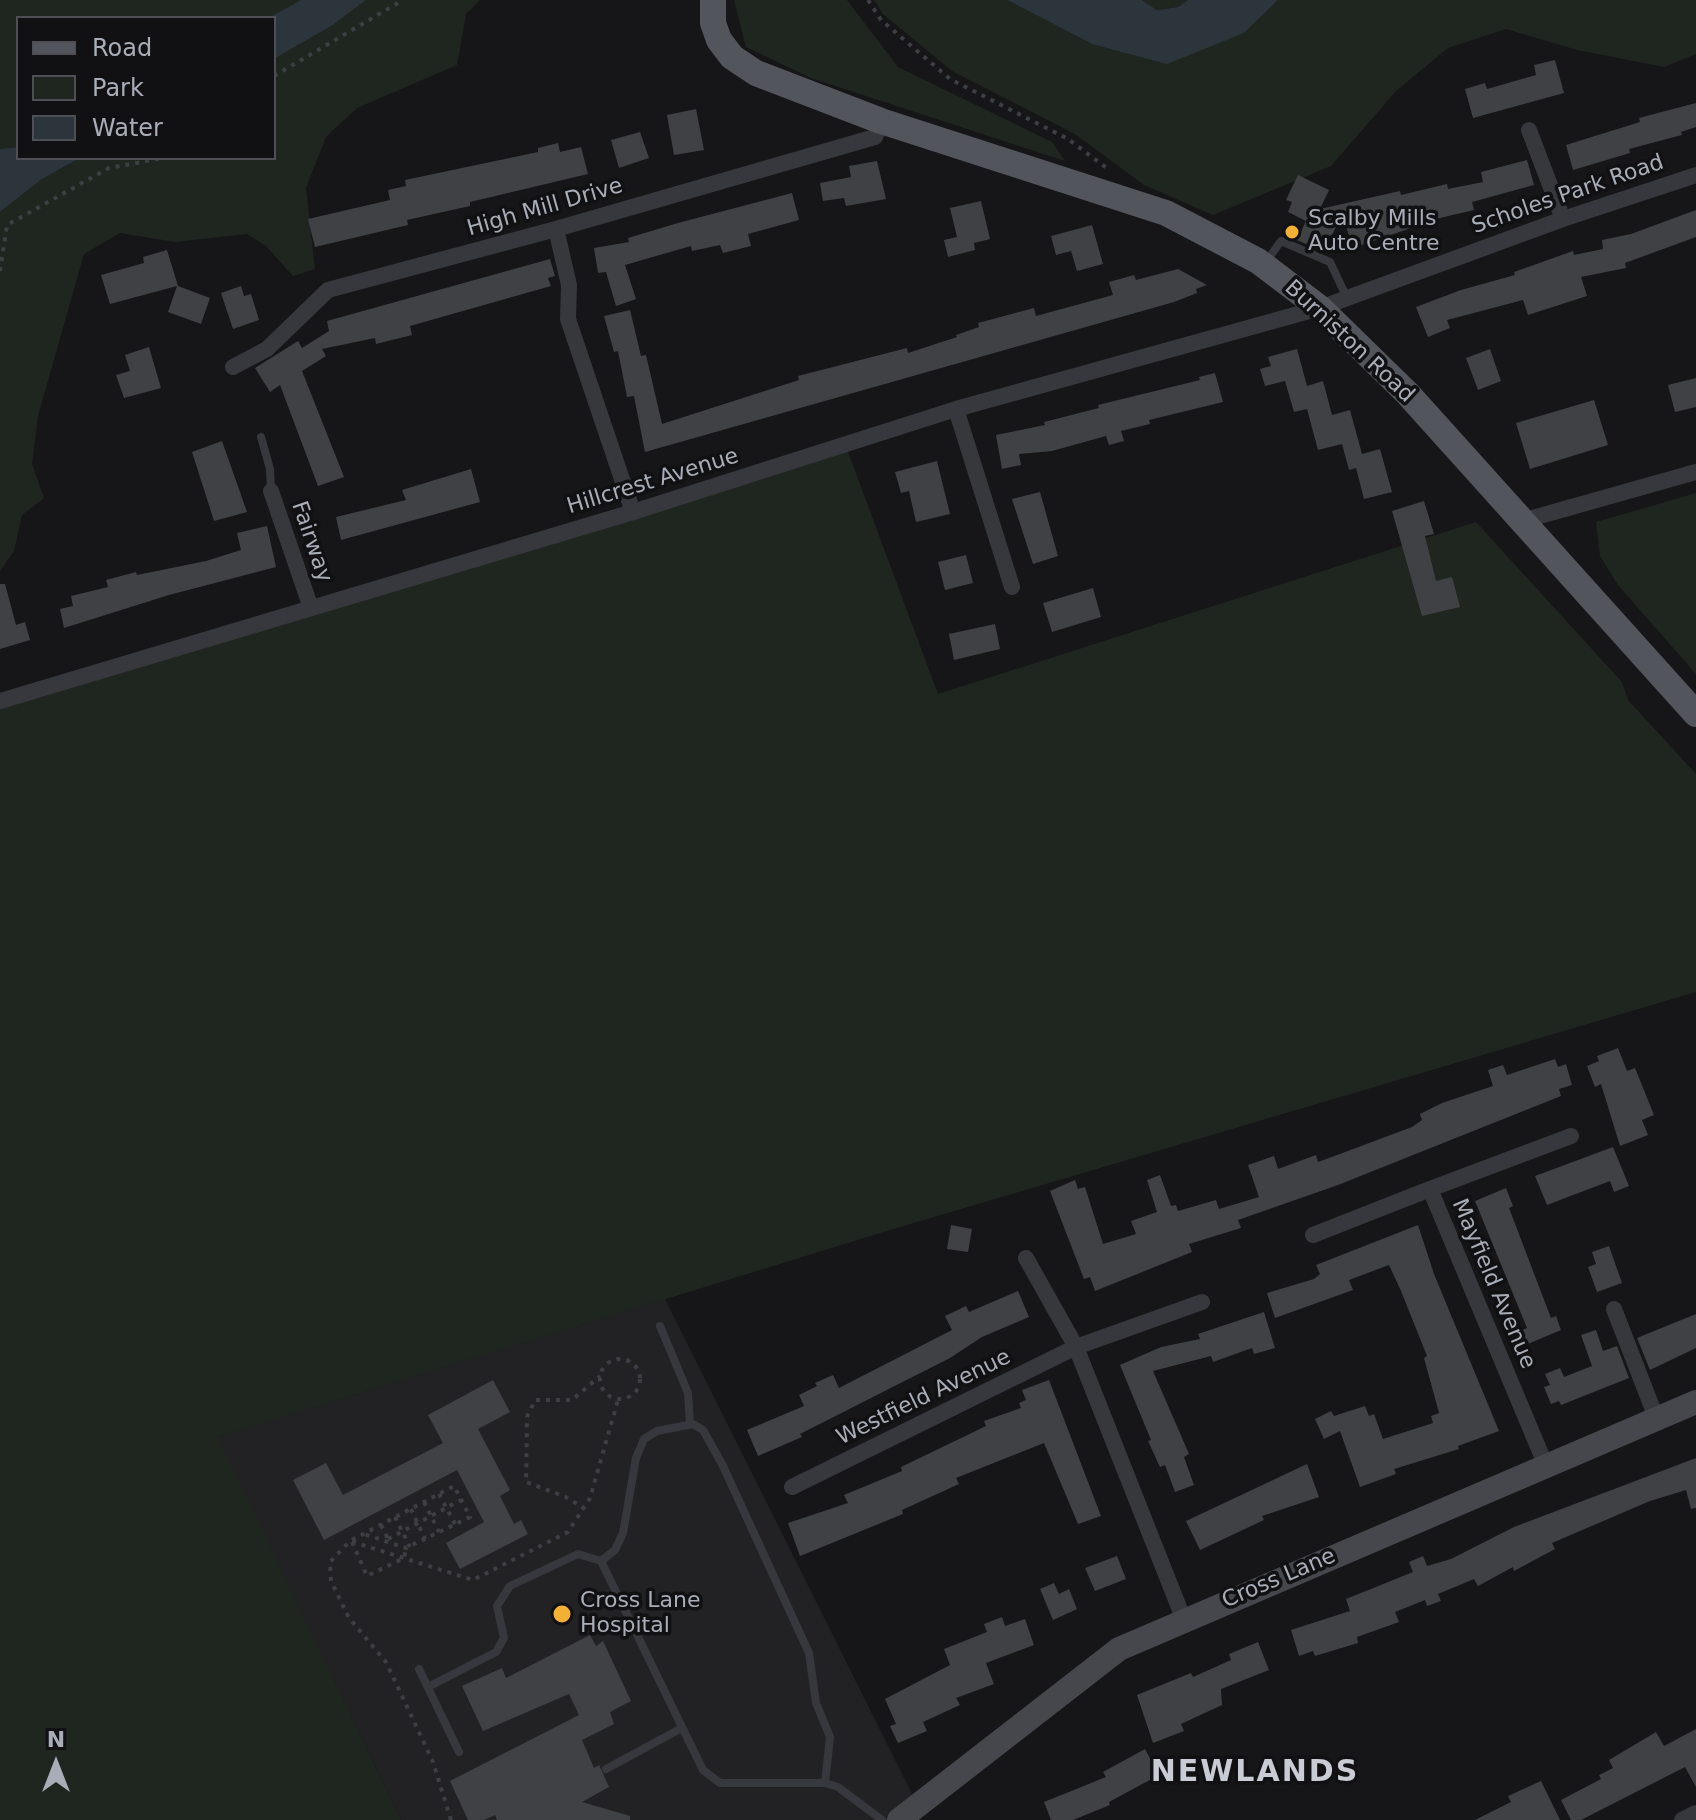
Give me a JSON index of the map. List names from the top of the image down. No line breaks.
{"streets":{"main road":["Burniston Road"],"street":["Scholes Park Road","High Mill Drive","Hillcrest Avenue","Fairway","Mayfield Avenue","Westfield Avenue","Cross Lane"]},"crossings":[["Scholes Park Road","Burniston Road"],["Scholes Park Road","Hillcrest Avenue"],["High Mill Drive","Burniston Road"],["Burniston Road","Hillcrest Avenue"],["Hillcrest Avenue","Fairway"],["Mayfield Avenue","Cross Lane"]],"districts":["NEWLANDS"],"places":["Scalby Mills Auto Centre","Cross Lane Hospital"],"legend":["Road","Park","Water"],"north":"top"}
